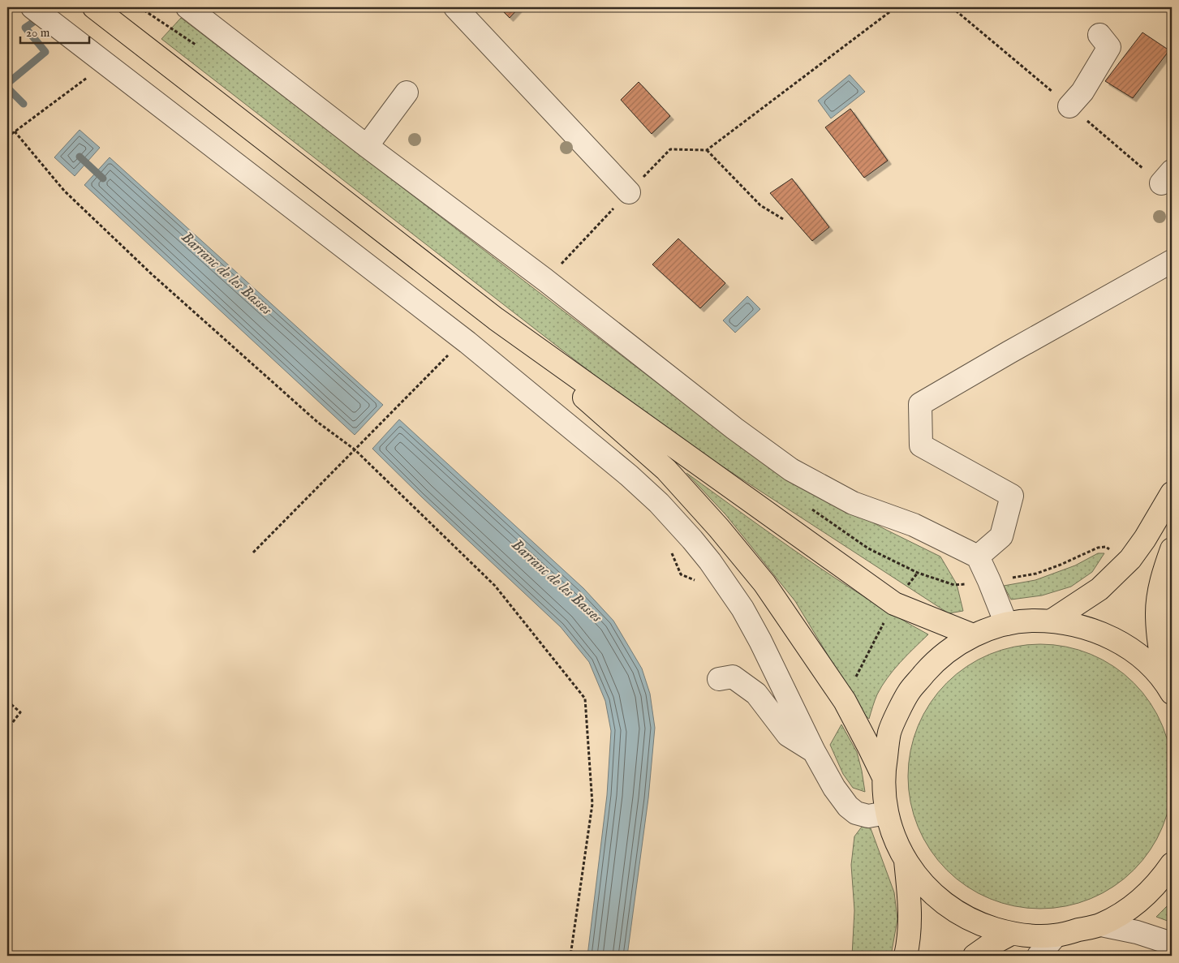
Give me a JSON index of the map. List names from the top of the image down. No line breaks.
{"water":["Barranc de les Basses"],"scale_bar":"20 m"}
